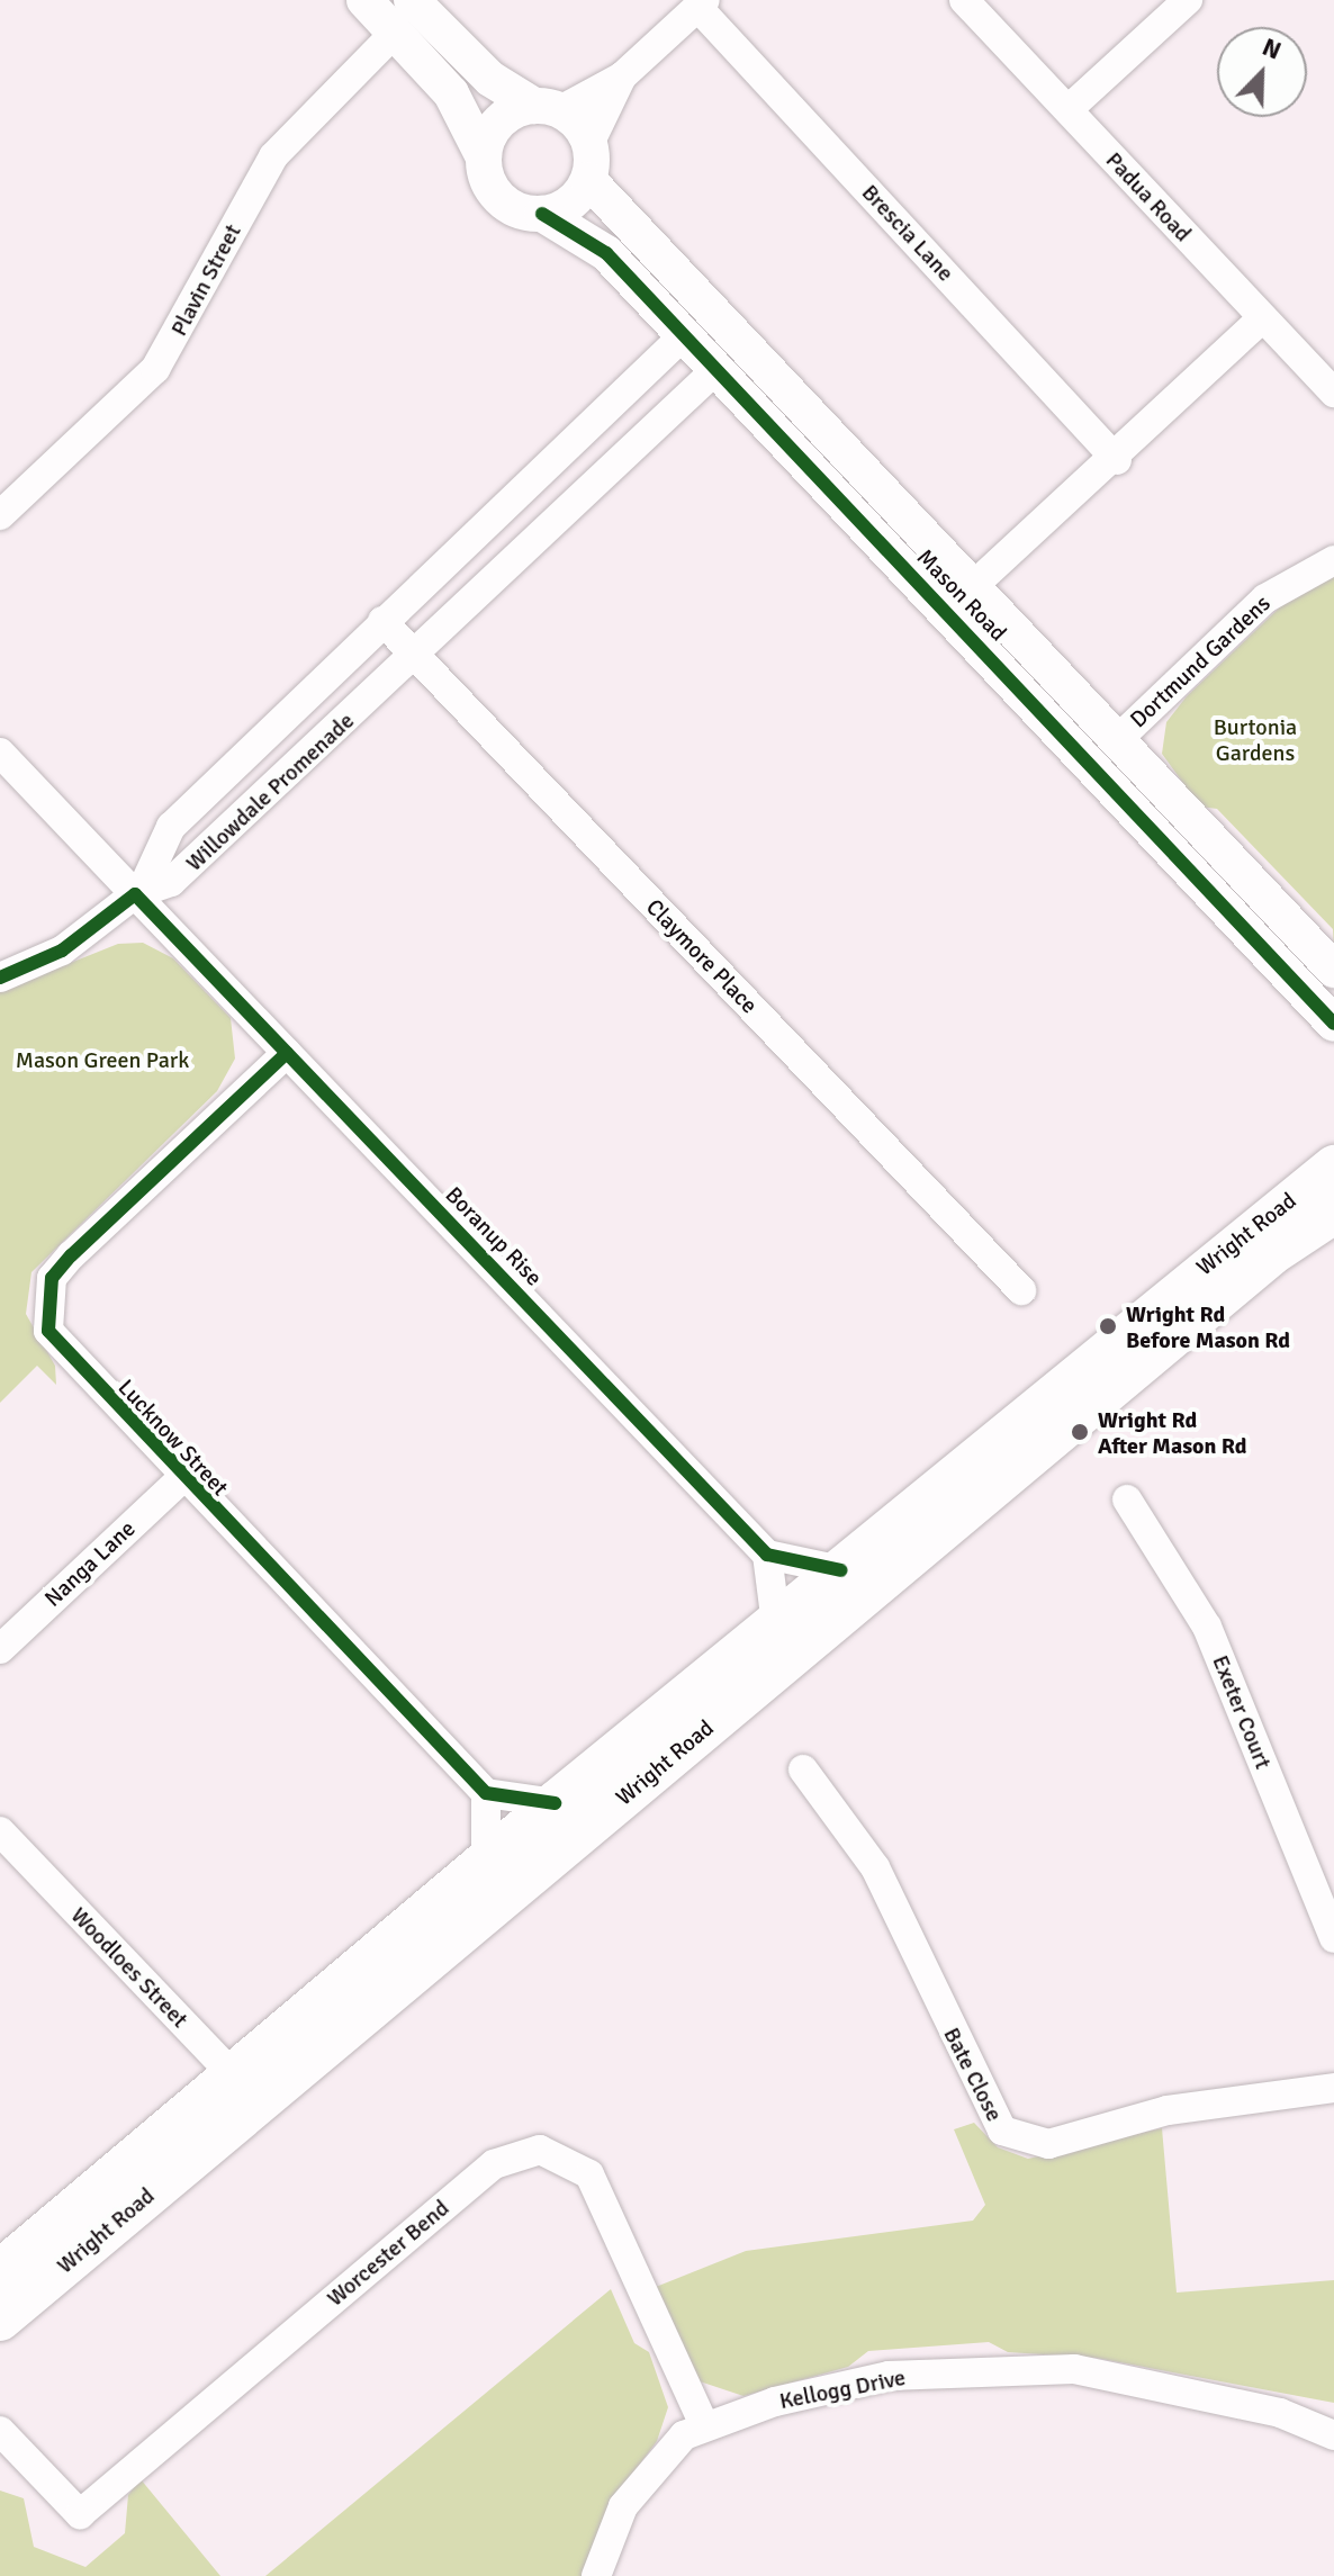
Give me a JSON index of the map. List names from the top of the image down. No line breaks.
{"streets":{"main road":["Wright Road"],"street":["Padua Road","Brescia Lane","Plavin Street","Mason Road","Dortmund Gardens","Willowdale Promenade","Claymore Place","Boranup Rise","Lucknow Street","Nanga Lane","Exeter Court","Woodloes Street","Bate Close","Worcester Bend","Kellogg Drive"]},"crossings":[["Mason Road","Dortmund Gardens"],["Mason Road","Willowdale Promenade"],["Willowdale Promenade","Claymore Place"],["Willowdale Promenade","Boranup Rise"],["Wright Road","Woodloes Street"],["Boranup Rise","Lucknow Street"],["Lucknow Street","Nanga Lane"],["Worcester Bend","Kellogg Drive"]],"parks":["Burtonia Gardens","Mason Green Park"],"places":["Wright Rd Before Mason Rd","Wright Rd After Mason Rd"],"north":"top right"}
